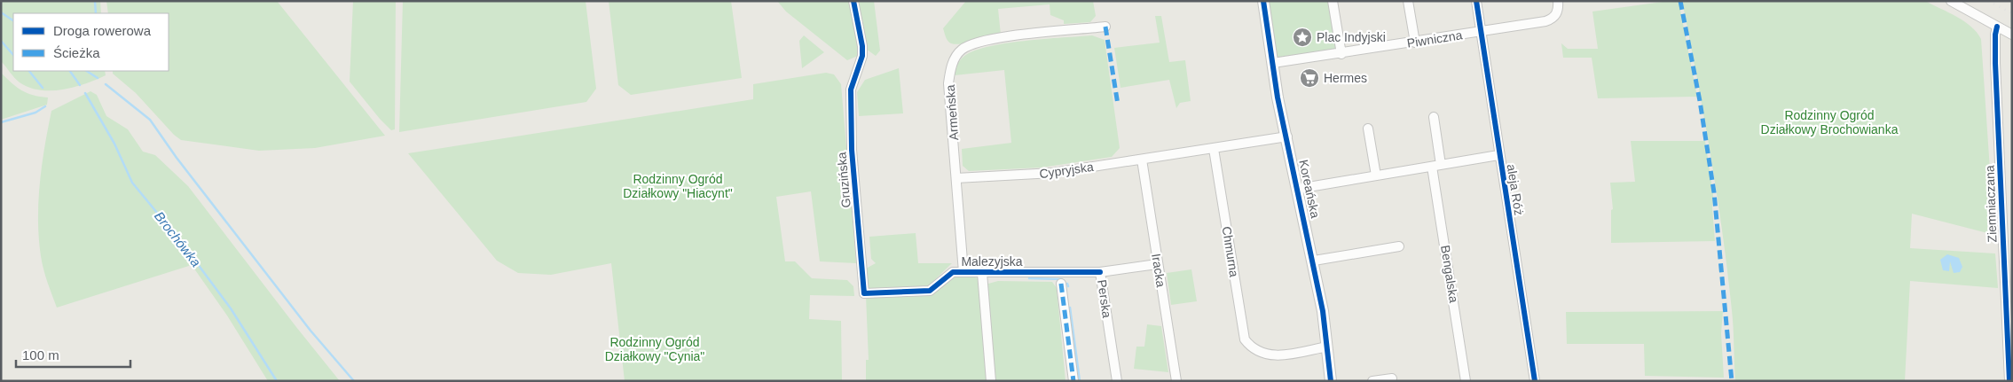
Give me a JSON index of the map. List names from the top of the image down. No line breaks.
{"streets":{"street":["Piwniczna","Armeńska","Cypryjska","Gruzińska","Koreańska","aleja Róż","Ziemniaczana","Chmurna","Malezyjska","Iracka","Bengalska","Perska"]},"crossings":[["Piwniczna","Koreańska"],["Piwniczna","aleja Róż"],["Armeńska","Cypryjska"],["Armeńska","Malezyjska"],["Cypryjska","Chmurna"],["Cypryjska","Iracka"],["Gruzińska","Malezyjska"],["Koreańska","Chmurna"],["Malezyjska","Perska"],["Iracka","Perska"]],"water":["Brochówka"],"parks":["Rodzinny Ogród Działkowy Brochowianka","Rodzinny Ogród Działkowy \"Hiacynt\"","Rodzinny Ogród Działkowy \"Cynia\""],"places":{"place":["Plac Indyjski"],"supermarket":["Hermes"]},"legend":["Droga rowerowa","Ścieżka"],"scale_bar":"100 m"}
